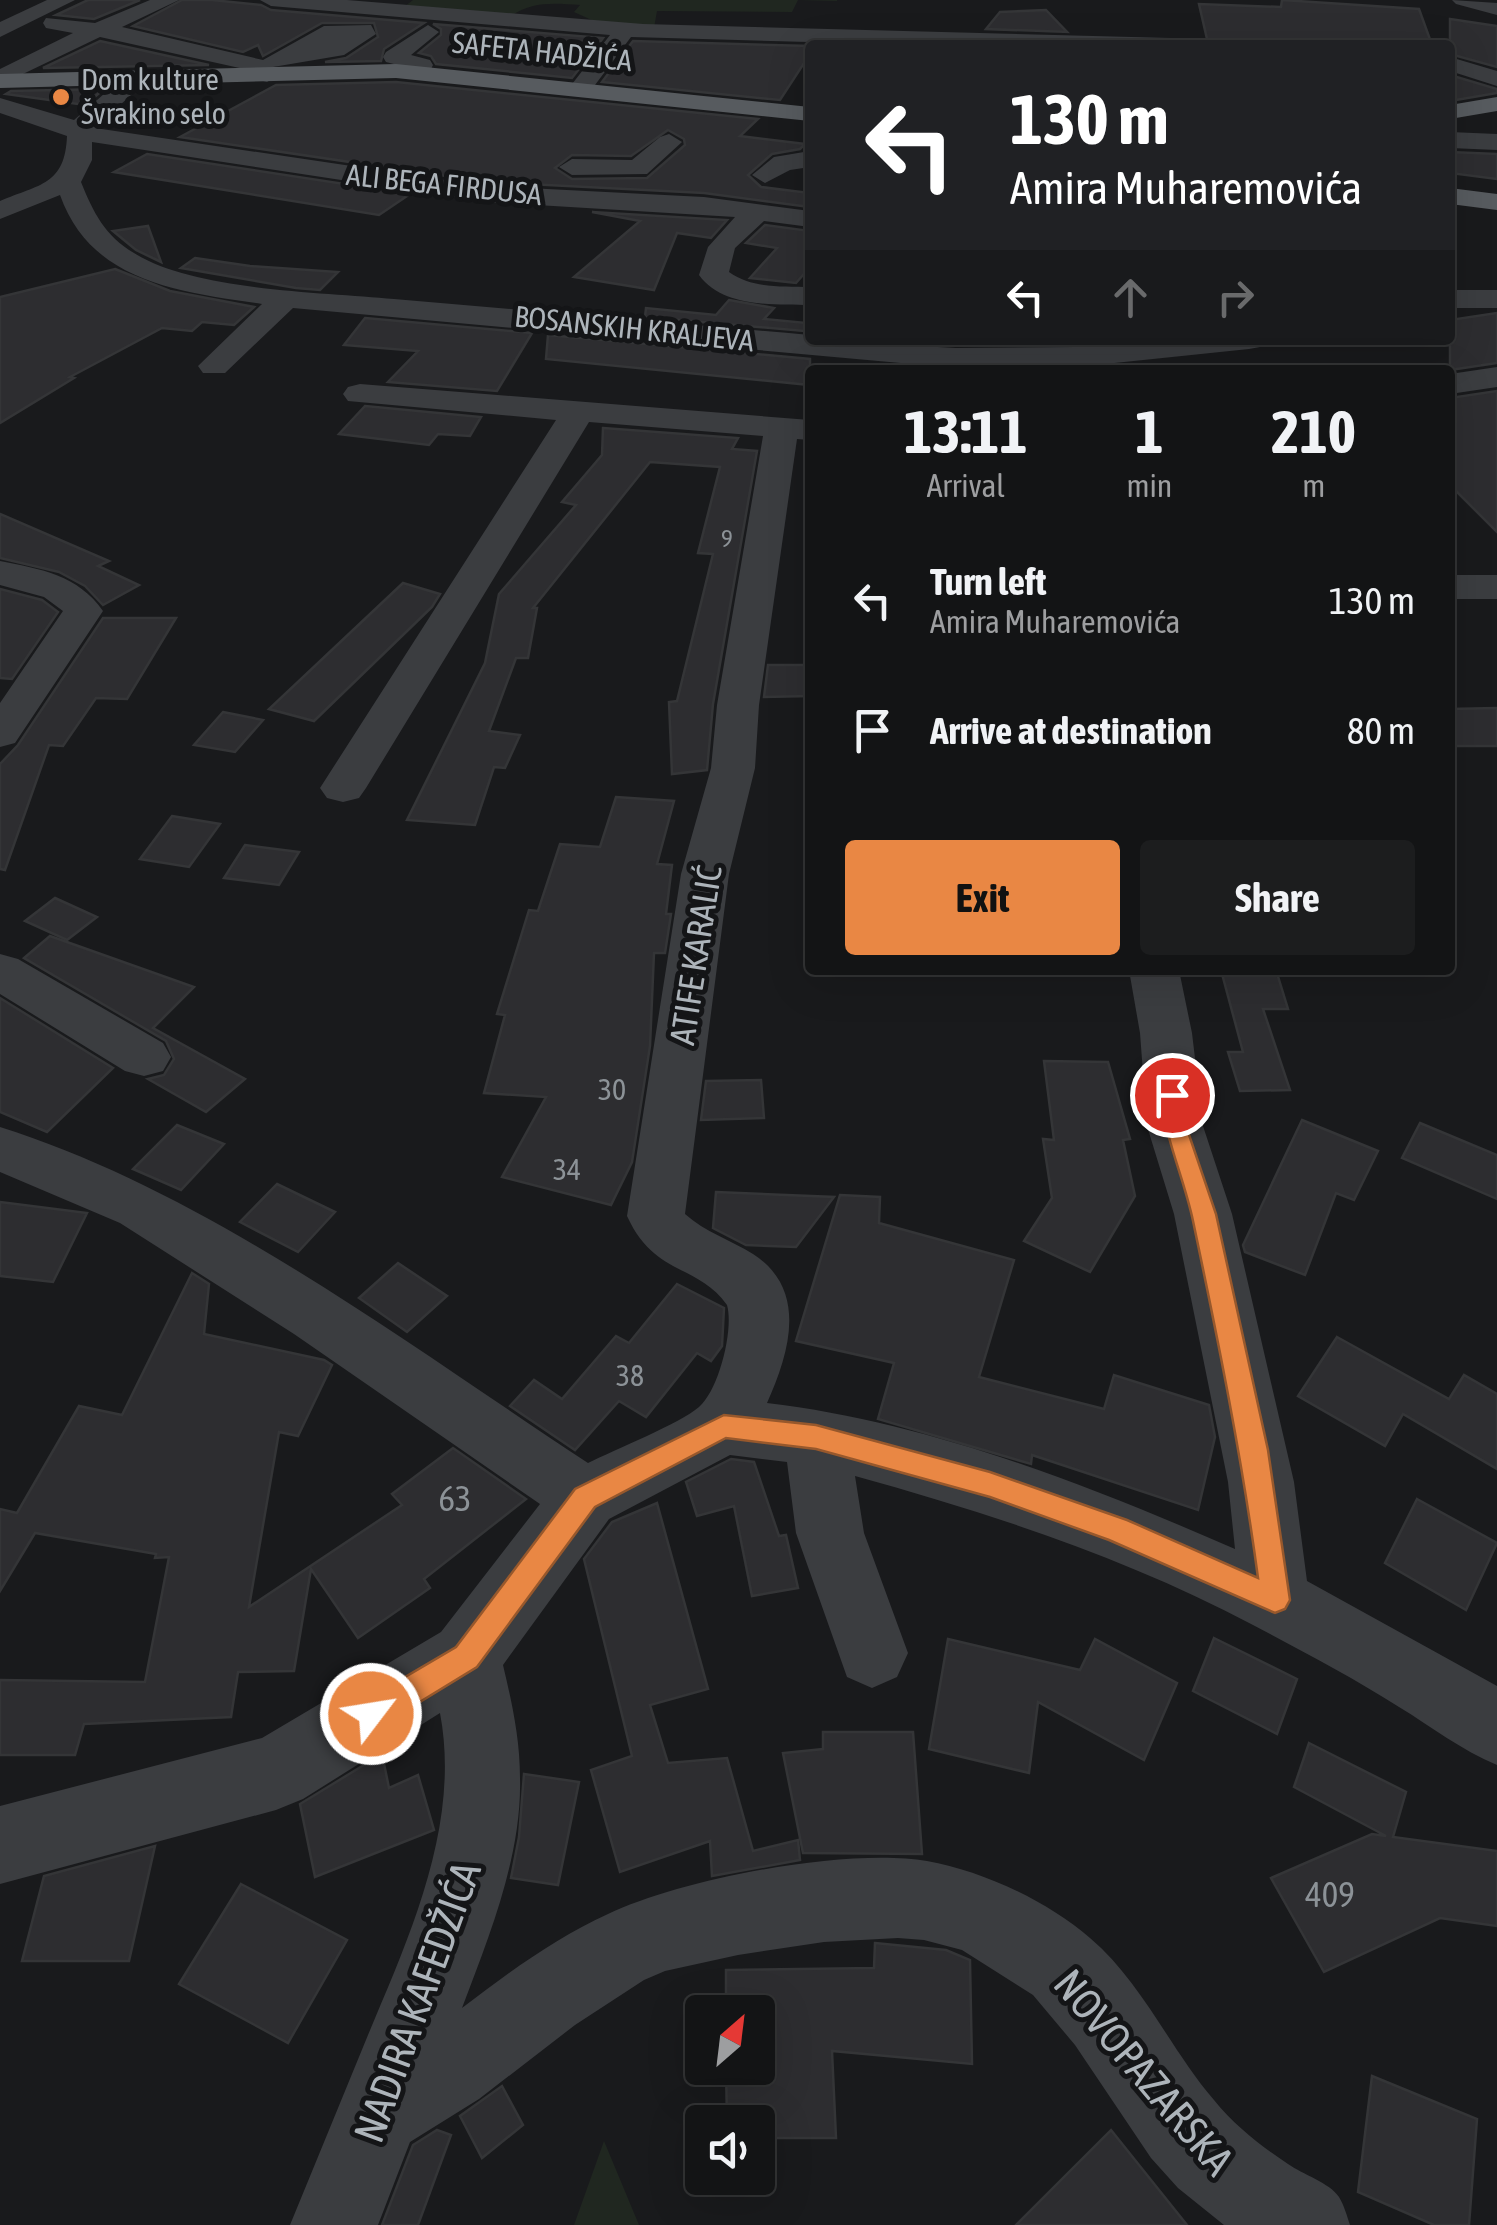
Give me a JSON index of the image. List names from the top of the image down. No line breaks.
{"streets":{"main road":["SAFETA HADŽIĆA"],"street":["ALI BEGA FIRDUSA","BOSANSKIH KRALJEVA","ATIFE KARALIĆ","NADIRA KAFEDŽIĆA","NOVOPAZARSKA"]},"crossings":[["NADIRA KAFEDŽIĆA","NOVOPAZARSKA"]],"places":["Dom kulture Švrakino selo"],"house_numbers":["9","30","34","38","63","409"],"north":"top right","page":{"turn":["130 m","Amira Muharemovića"],"eta":["13:11","Arrival","1","min","210","m"],"list":[{"name":"Turn left","note":"Amira Muharemovića","value":"130 m"},{"name":"Arrive at destination","value":"80 m"}],"buttons":["Exit","Share"]}}
